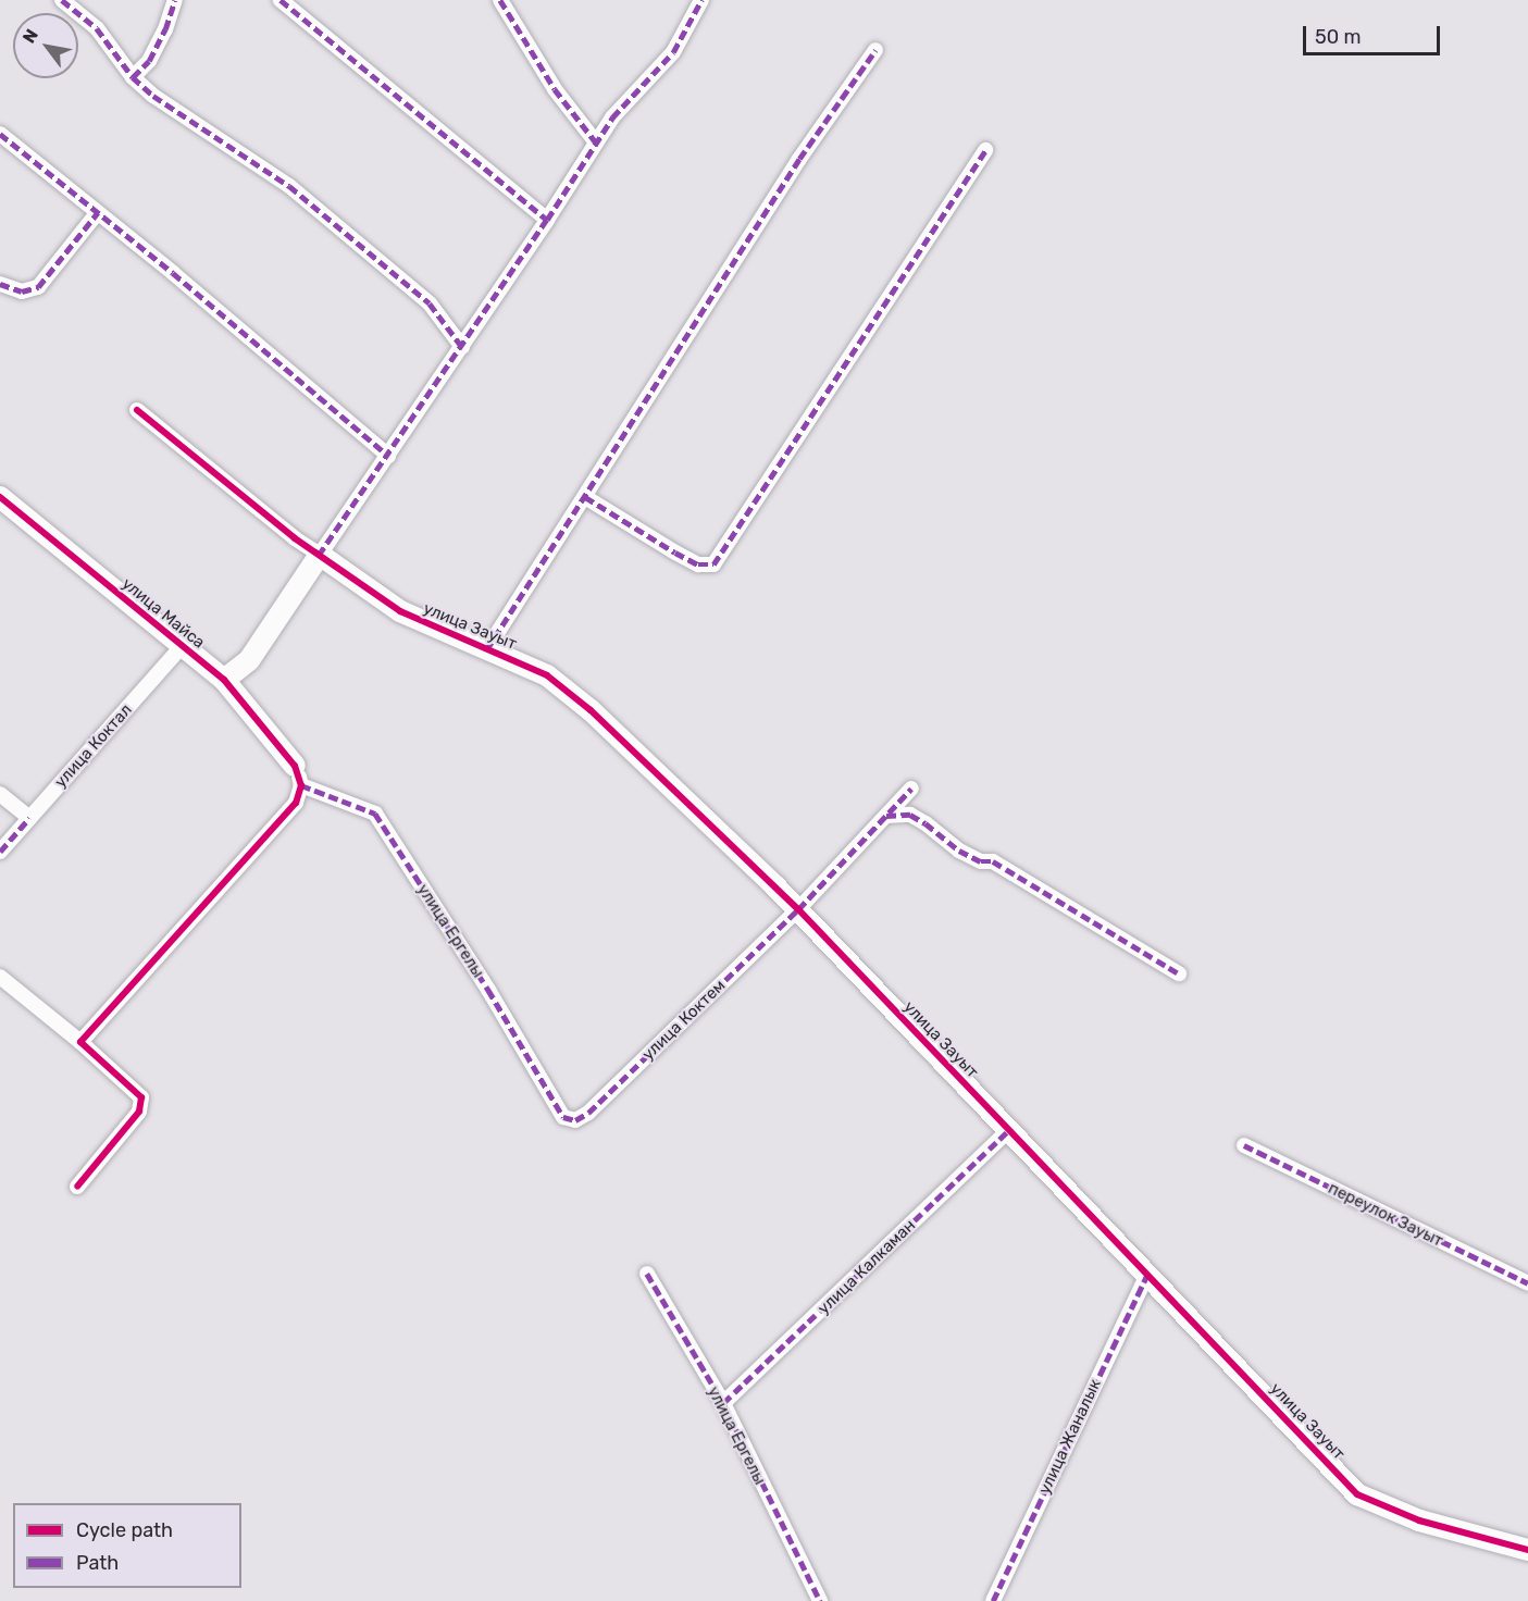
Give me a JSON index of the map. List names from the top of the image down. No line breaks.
{"streets":{"street":["улица Майса","улица Зауыт","улица Коктал","улица Ергелы","улица Коктем","переулок Зауыт","улица Калкаман","улица Жаналык"]},"crossings":[["улица Майса","улица Коктал"],["улица Майса","улица Ергелы"],["улица Зауыт","улица Коктем"],["улица Зауыт","улица Калкаман"],["улица Зауыт","улица Жаналык"],["улица Ергелы","улица Коктем"],["улица Ергелы","улица Калкаман"]],"legend":["Cycle path","Path"],"scale_bar":"50 m","north":"top left"}
